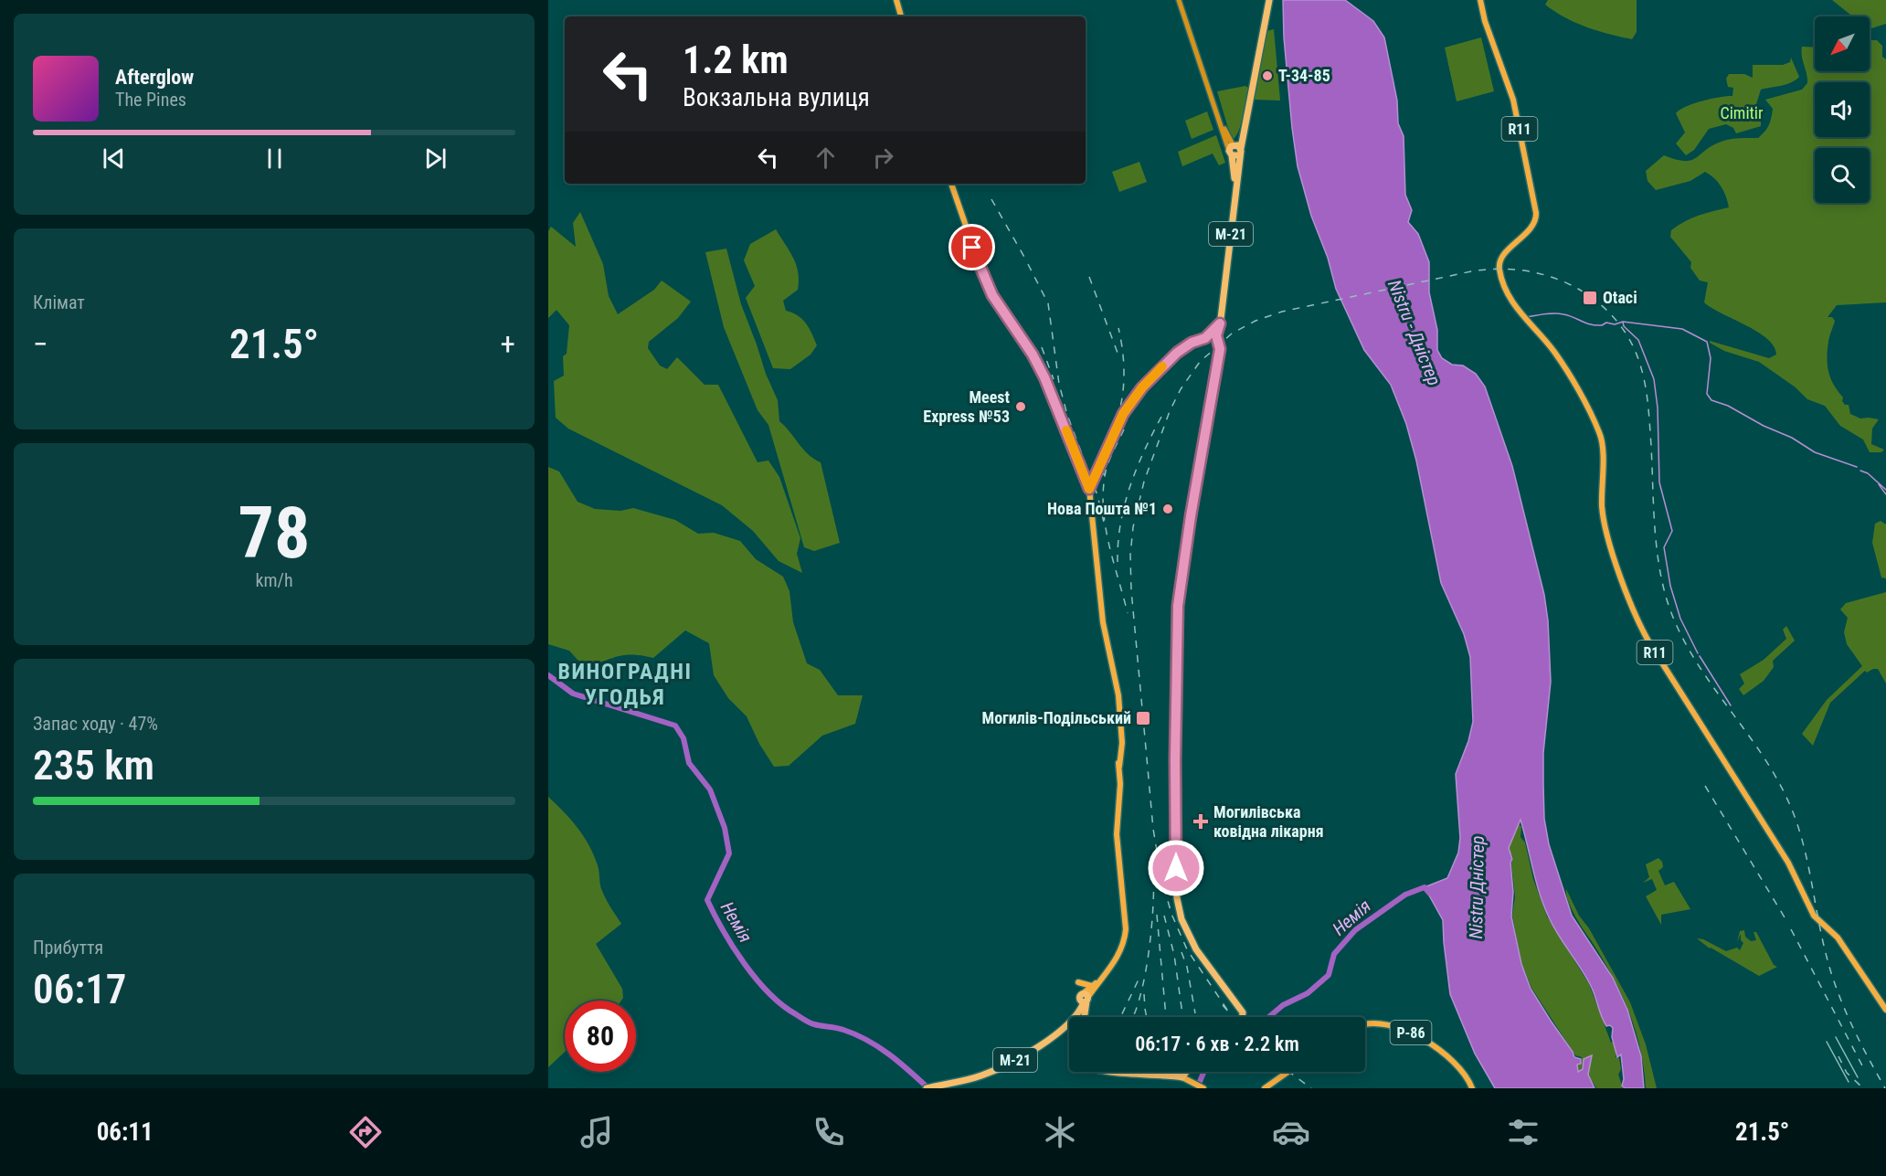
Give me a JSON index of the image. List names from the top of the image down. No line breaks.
{"streets":{"highway":["М-21"],"main road":["R11","Р-86"]},"districts":["ВИНОГРАДНІ УГОДЬЯ"],"water":["Nistru - Дністер","Nistru Дністер","Немія"],"parks":["Cimitir"],"places":{"other":["Т-34-85","Meest Express №53","Нова Пошта №1"],"transit":["Otaci","Могилів-Подільський"],"health":["Могилівська ковідна лікарня"]},"north":"bottom left","page":{"turn":["1.2 km","Вокзальна вулиця"],"song":["Afterglow","The Pines"],"tile":["Клімат",["78","km/h"],["Запас ходу · 47%","235 km"],["Прибуття","06:17"]],"heat":["−","21.5°","+"],"limit":"80","trip":"06:17 · 6 хв · 2.2 km","tabs":["06:11","21.5°"]}}
